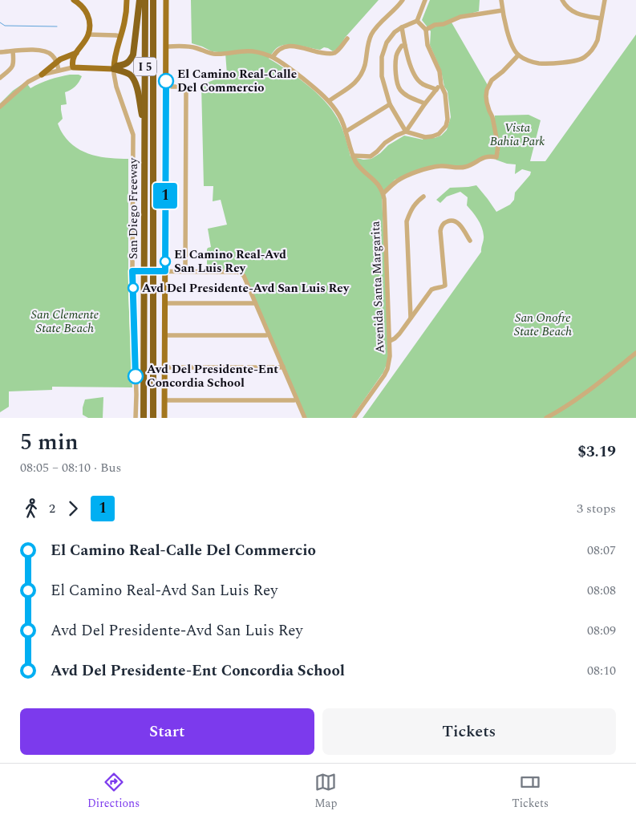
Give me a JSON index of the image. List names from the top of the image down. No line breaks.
{"streets":{"highway":["I 5","San Diego Freeway"],"street":["Avenida Santa Margarita"]},"parks":["Vista Bahia Park","San Clemente State Beach","San Onofre State Beach"],"places":["El Camino Real-Calle Del Commercio","El Camino Real-Avd San Luis Rey","Avd Del Presidente-Avd San Luis Rey","Avd Del Presidente-Ent Concordia School"],"lines":["bus line 1"],"page":{"on_map":"1","heading":["5 min","08:05 – 08:10 · Bus","$3.19"],"legs":["2","1","3 stops"],"list":[{"name":"El Camino Real-Calle Del Commercio","value":"08:07"},{"name":"El Camino Real-Avd San Luis Rey","value":"08:08"},{"name":"Avd Del Presidente-Avd San Luis Rey","value":"08:09"},{"name":"Avd Del Presidente-Ent Concordia School","value":"08:10"}],"buttons":["Start","Tickets"],"tabs":["Directions","Map","Tickets"]}}
